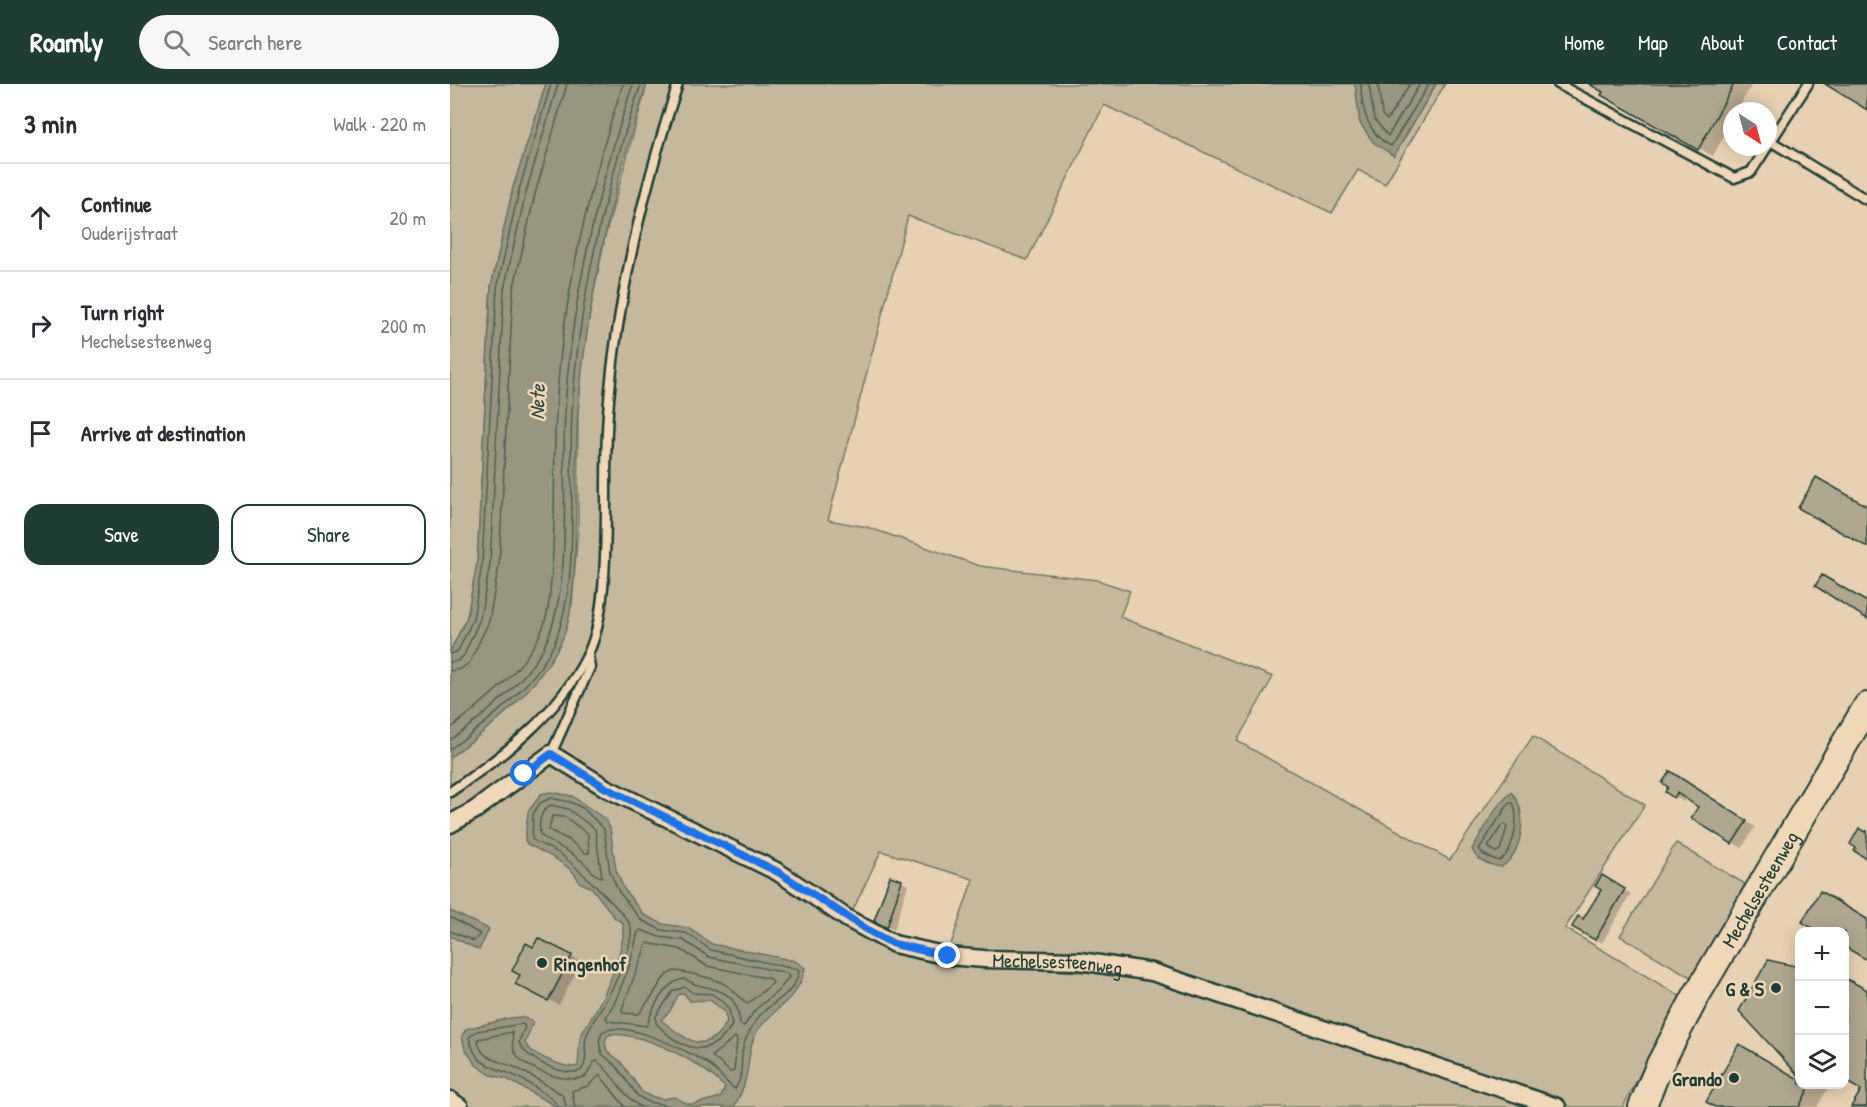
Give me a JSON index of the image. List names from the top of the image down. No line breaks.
{"streets":{"main road":["Mechelsesteenweg"]},"water":["Nete"],"places":["Ringenhof","G & S","Grando"],"north":"bottom right","page":{"header":"Roamly","search":"Search here","nav":["Home","Map","About","Contact"],"heading":["3 min","Walk · 220 m"],"list":[["Continue","Ouderijstraat","20 m"],["Turn right","Mechelsesteenweg","200 m"],"Arrive at destination"],"buttons":["Save","Share"],"map_buttons":["+","−"]}}
